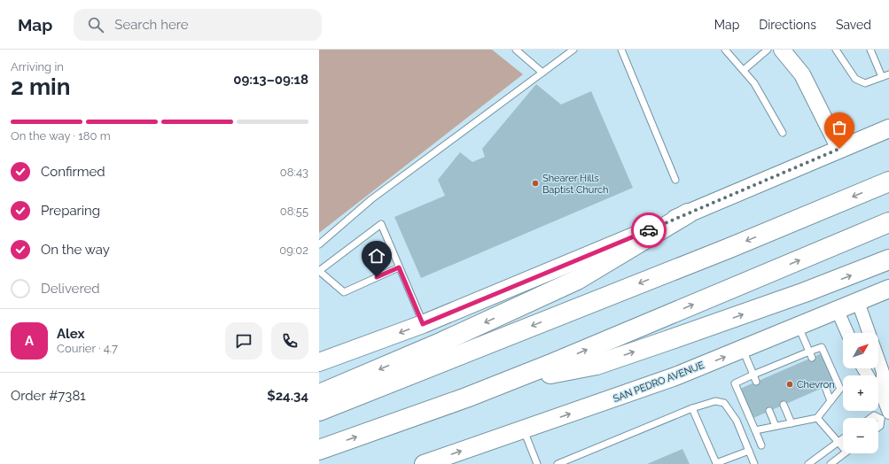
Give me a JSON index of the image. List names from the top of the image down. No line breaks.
{"streets":{"main road":["SAN PEDRO AVENUE"]},"places":["Shearer Hills Baptist Church","Chevron"],"north":"top right","page":{"header":"Map","search":"Search here","nav":["Map","Directions","Saved"],"heading":["2 min","Arriving in","09:13–09:18"],"panel":["Alex","Courier · 4.7","Order #7381","$24.34"],"bar":"On the way · 180 m","list":[["Confirmed","08:43"],["Preparing","08:55"],["On the way","09:02"],"Delivered"],"round":"A","map_buttons":["+","−"]}}
